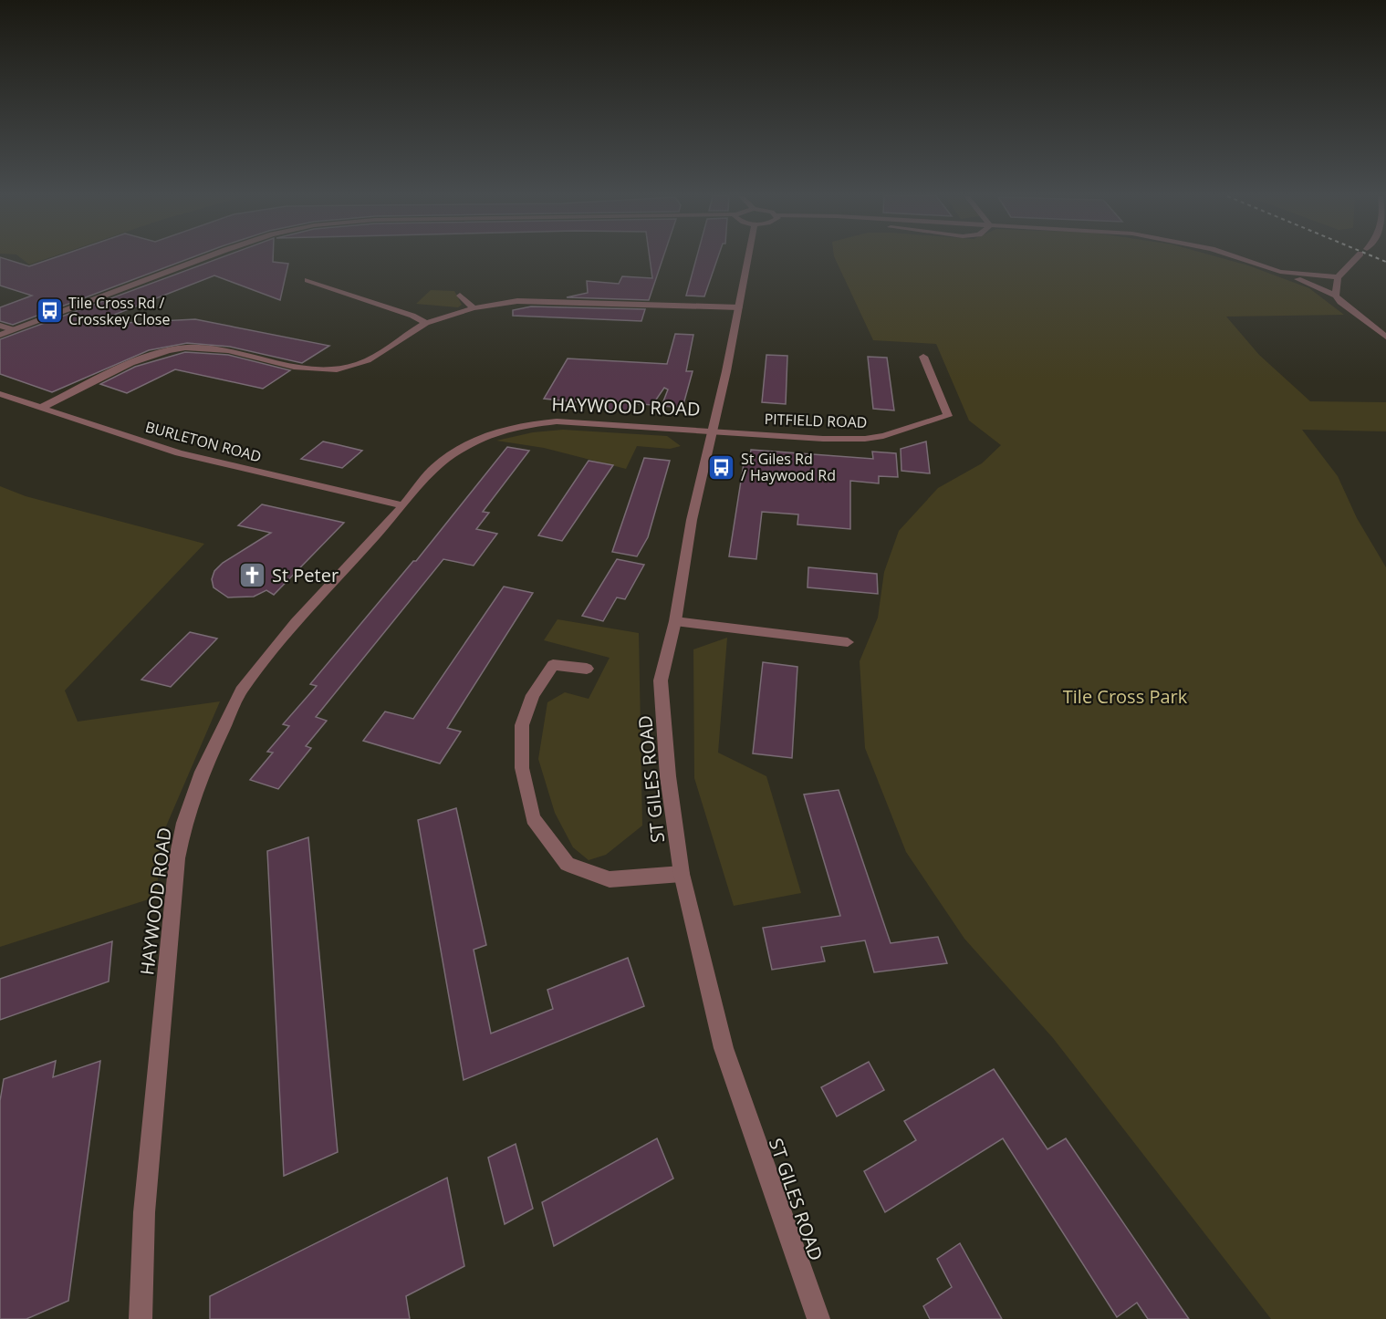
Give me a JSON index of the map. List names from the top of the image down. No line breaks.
{"streets":{"street":["HAYWOOD ROAD","PITFIELD ROAD","BURLETON ROAD","ST GILES ROAD"]},"crossings":[["HAYWOOD ROAD","PITFIELD ROAD"],["HAYWOOD ROAD","BURLETON ROAD"],["HAYWOOD ROAD","ST GILES ROAD"],["PITFIELD ROAD","ST GILES ROAD"]],"parks":["Tile Cross Park"],"places":{"bus stop":["Tile Cross Rd / Crosskey Close","St Giles Rd / Haywood Rd"],"church":["St Peter"]}}
